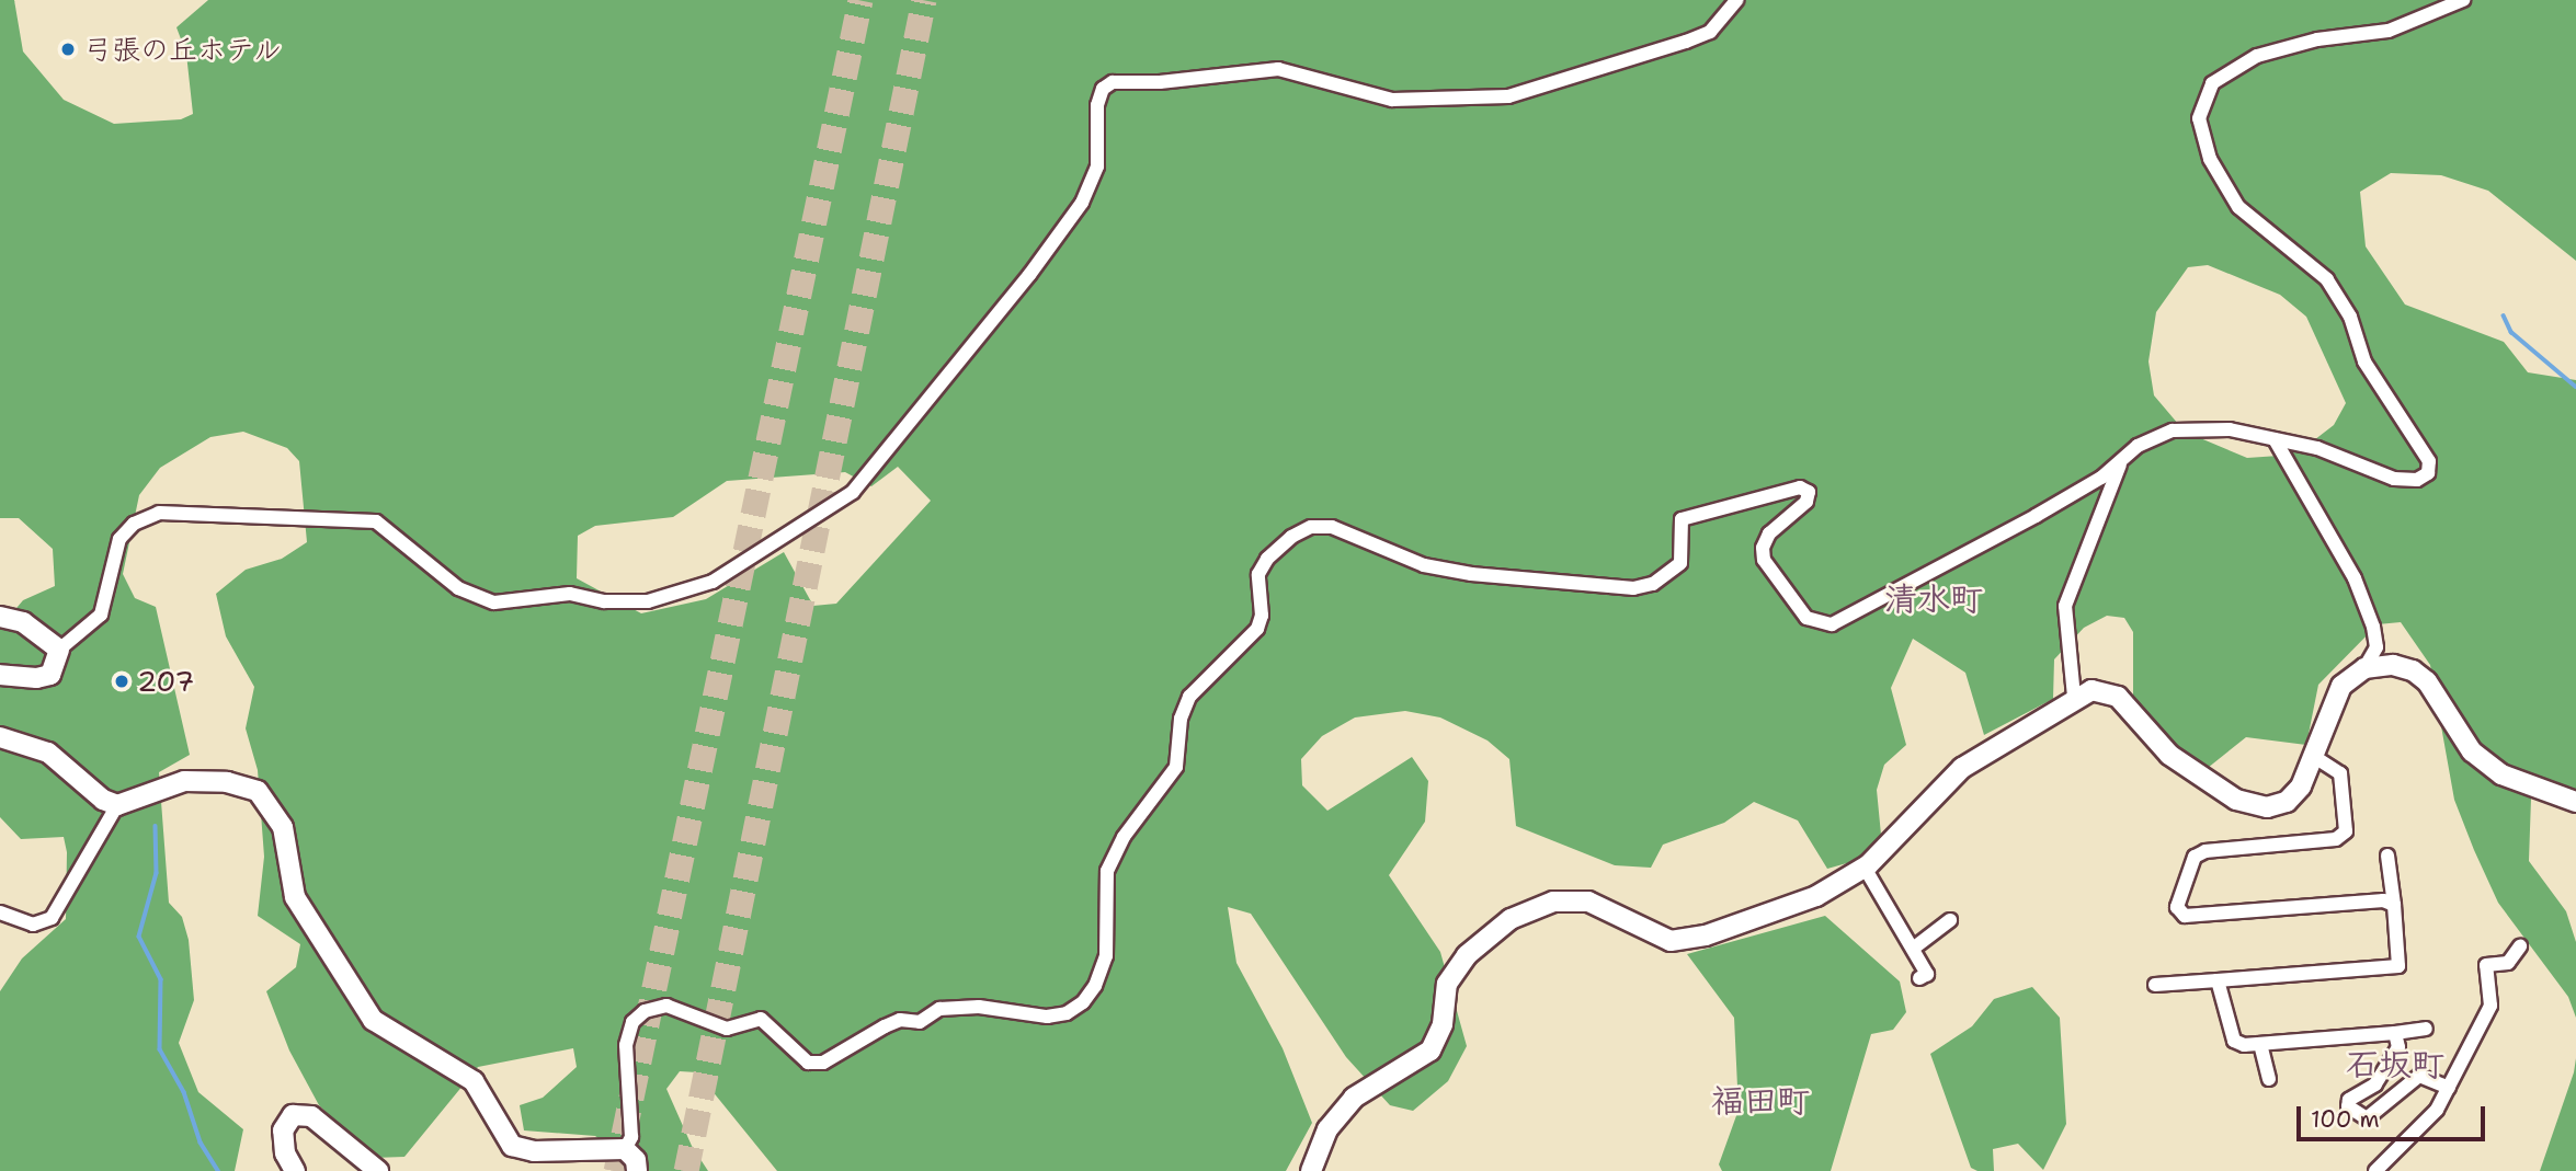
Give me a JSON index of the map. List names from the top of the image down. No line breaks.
{"districts":["清水町","石坂町","福田町"],"places":["弓張の丘ホテル","207"],"scale_bar":"100 m"}
